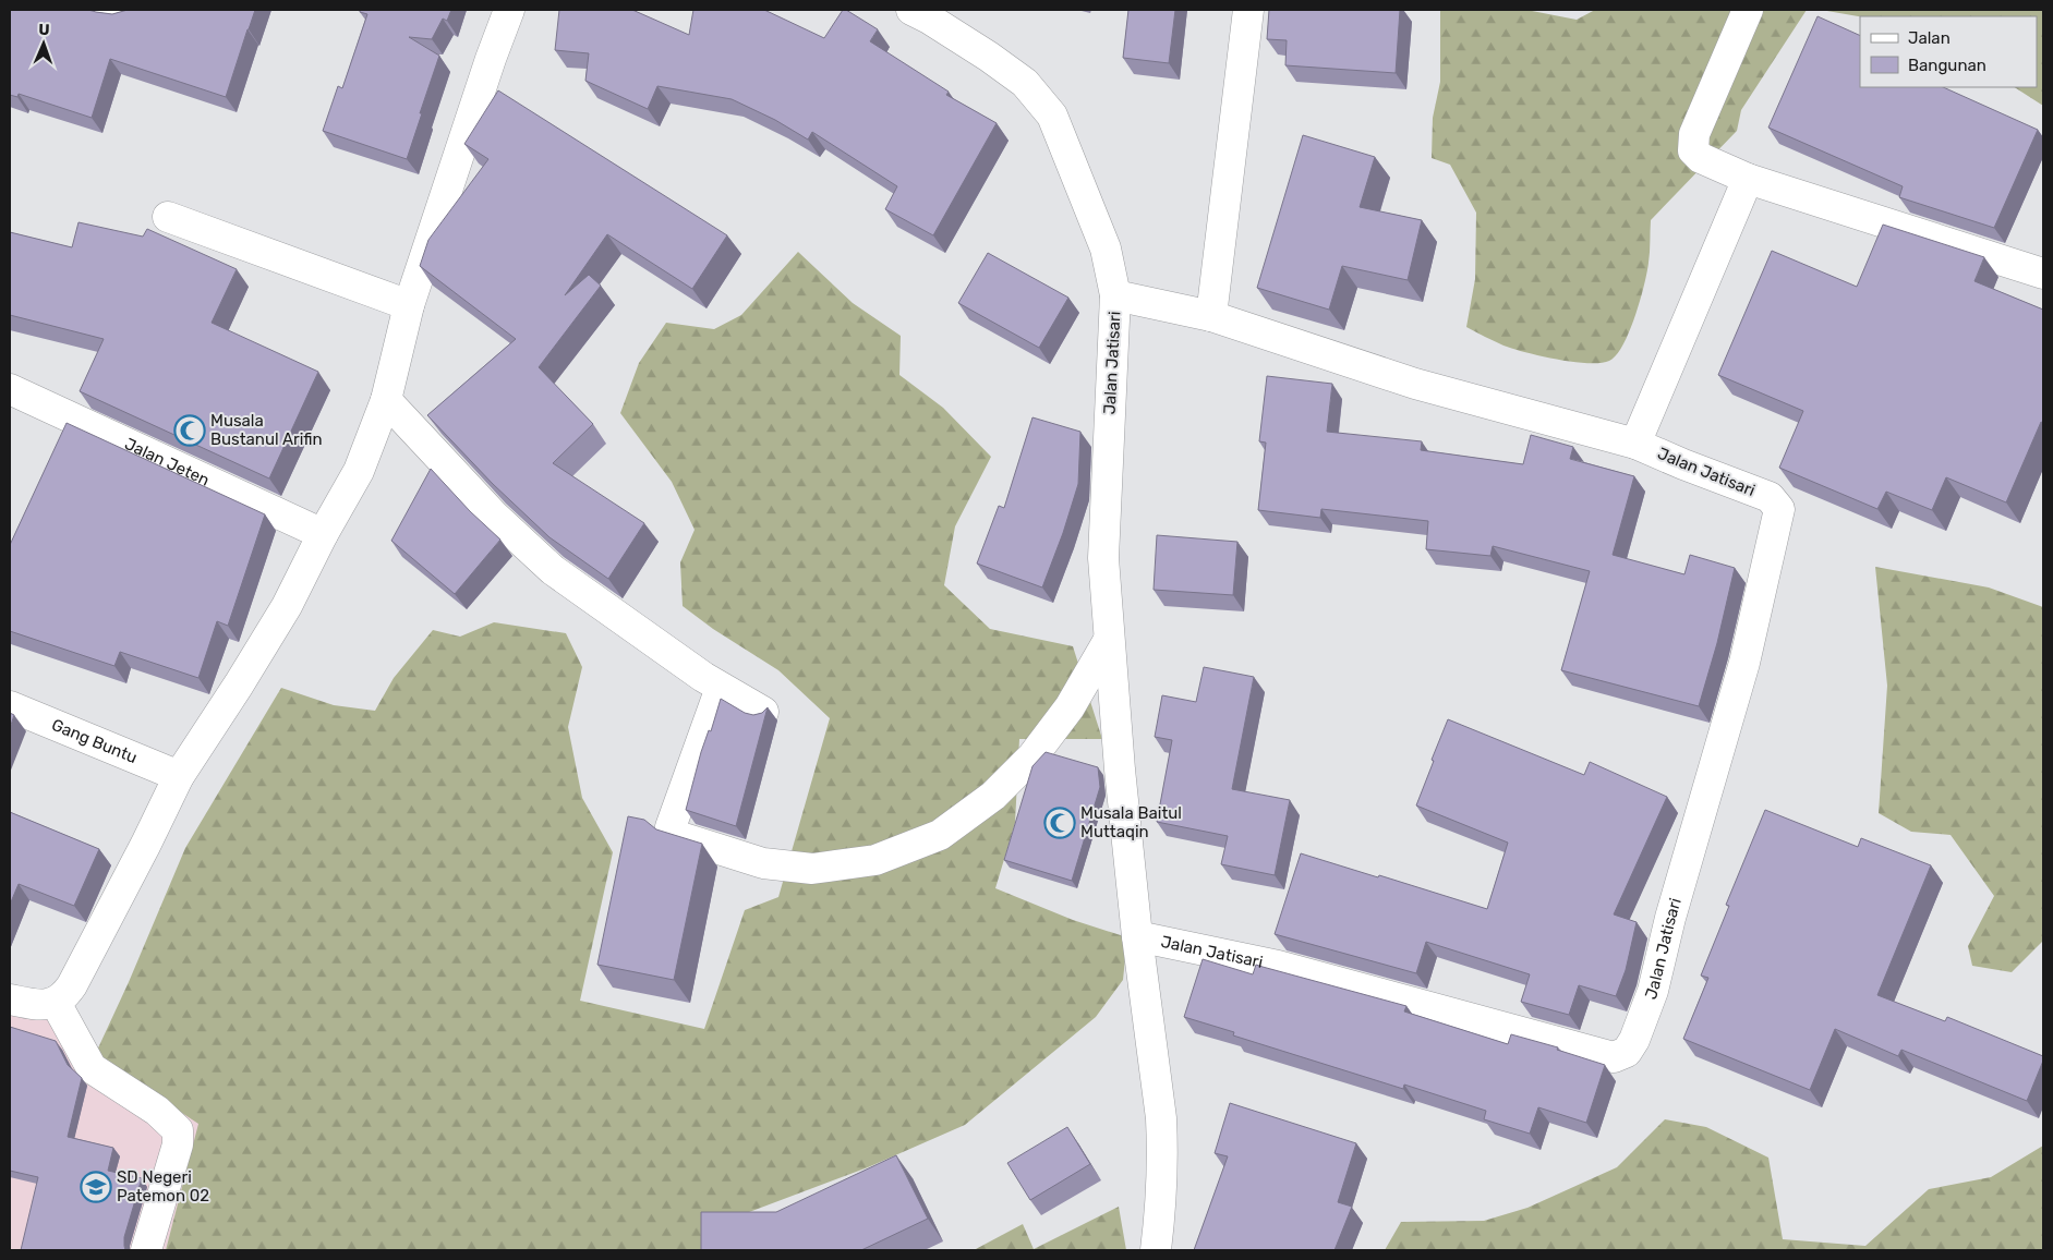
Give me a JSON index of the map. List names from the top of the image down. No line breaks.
{"streets":{"street":["Jalan Jatisari","Jalan Jeten","Gang Buntu"]},"places":{"mosque":["Musala Bustanul Arifin","Musala Baitul Muttaqin"],"school or university":["SD Negeri Patemon 02"]},"legend":["Jalan","Bangunan"],"north":"top"}
